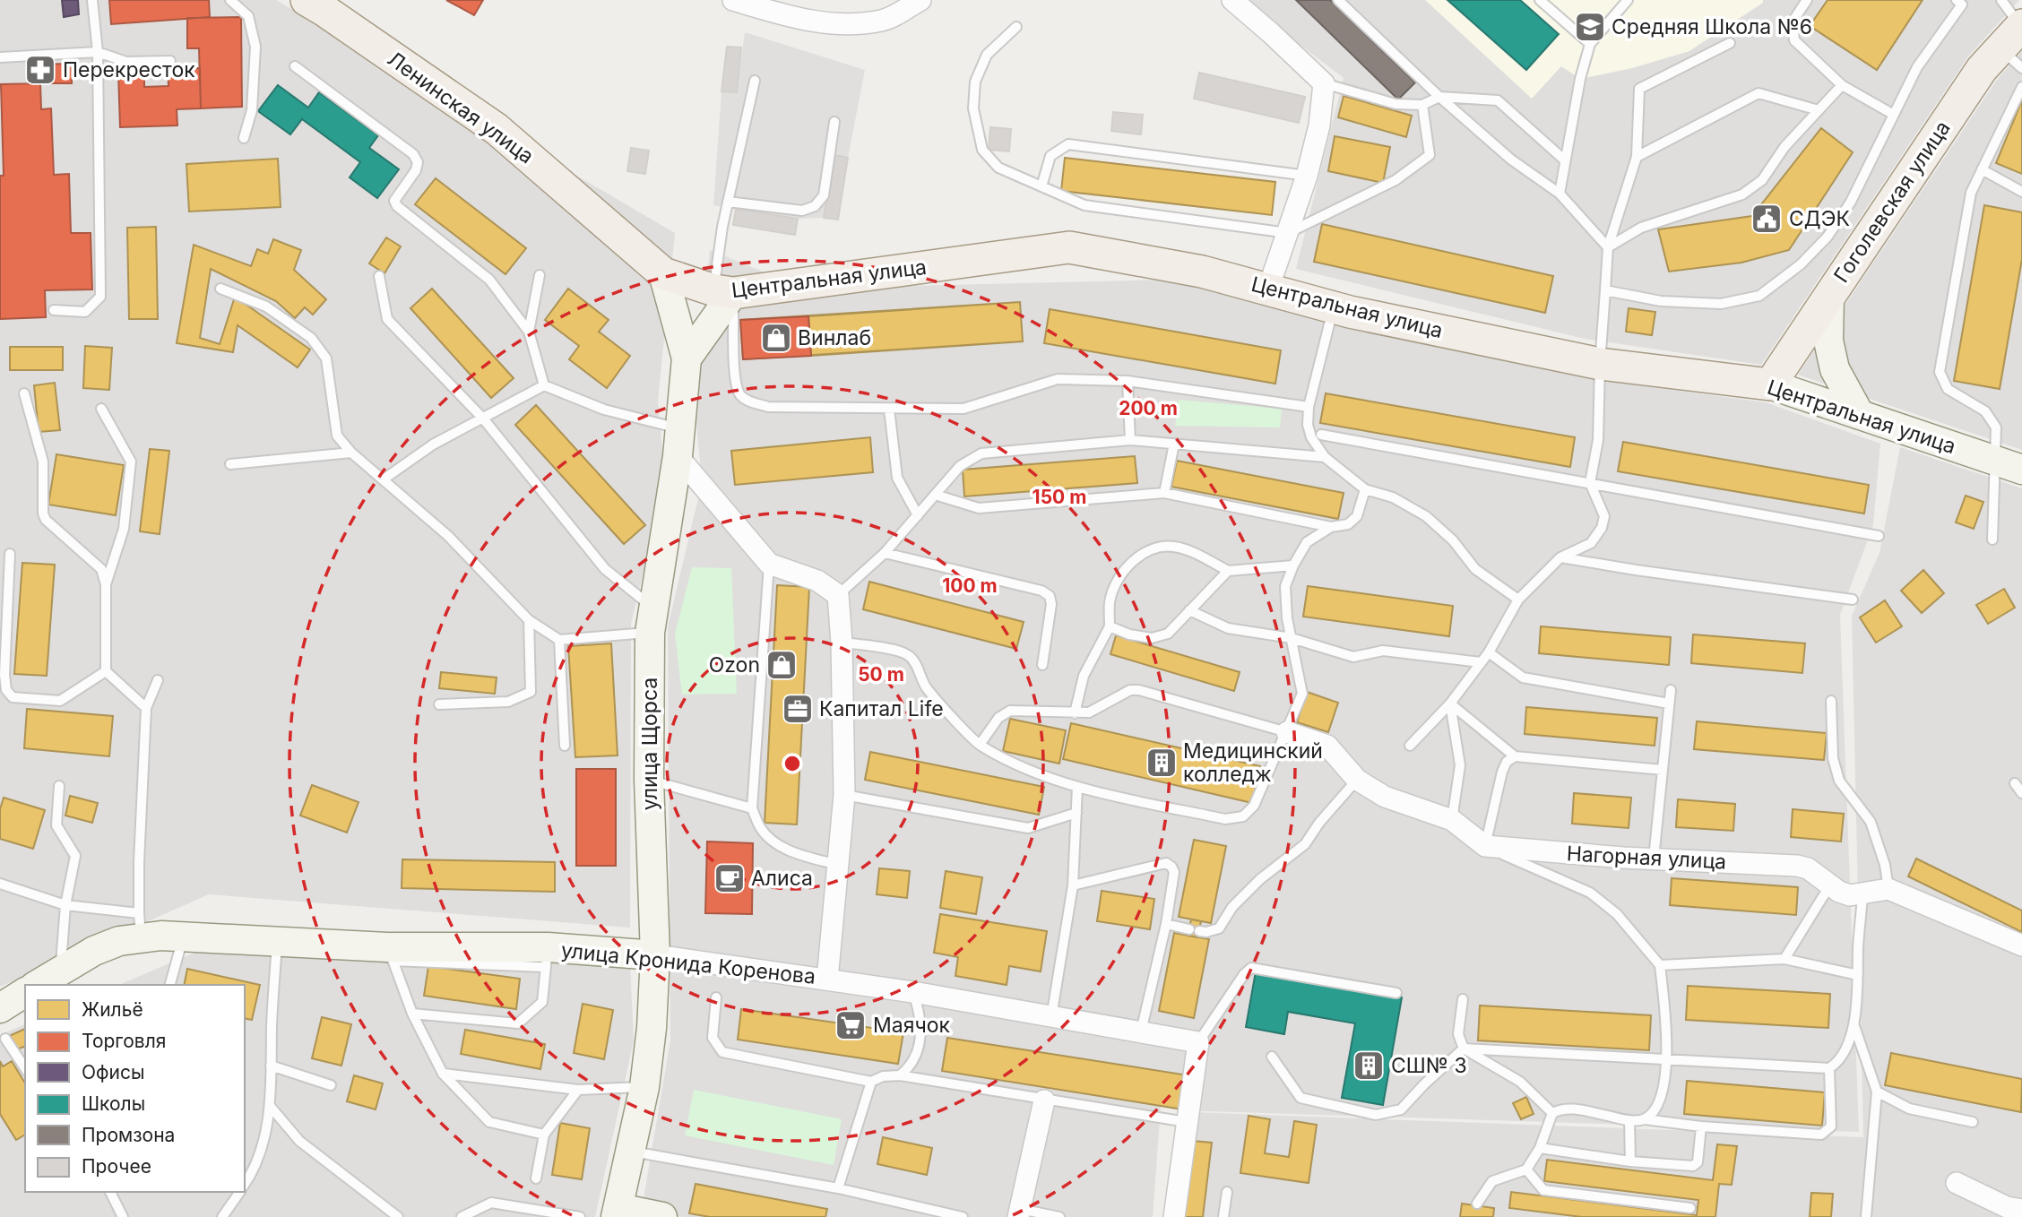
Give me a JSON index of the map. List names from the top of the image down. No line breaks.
{"streets":{"main road":["Ленинская улица","Гоголевская улица","Центральная улица"],"street":["улица Щорса","Нагорная улица","улица Кронида Коренова"]},"crossings":[["Ленинская улица","Центральная улица"],["Ленинская улица","улица Щорса"],["Гоголевская улица","Центральная улица"],["Центральная улица","улица Щорса"],["улица Щорса","улица Кронида Коренова"]],"places":{"school or university":["Средняя Школа №6"],"pharmacy":["Перекресток"],"public building":["СДЭК"],"shop":["Винлаб","Ozon"],"office":["Капитал Life"],"building":["Медицинский колледж","СШ№ 3"],"cafe":["Алиса"],"supermarket":["Маячок"]},"legend":["Жильё","Торговля","Офисы","Школы","Промзона","Прочее"],"rings":["200 m","150 m","100 m","50 m"]}
